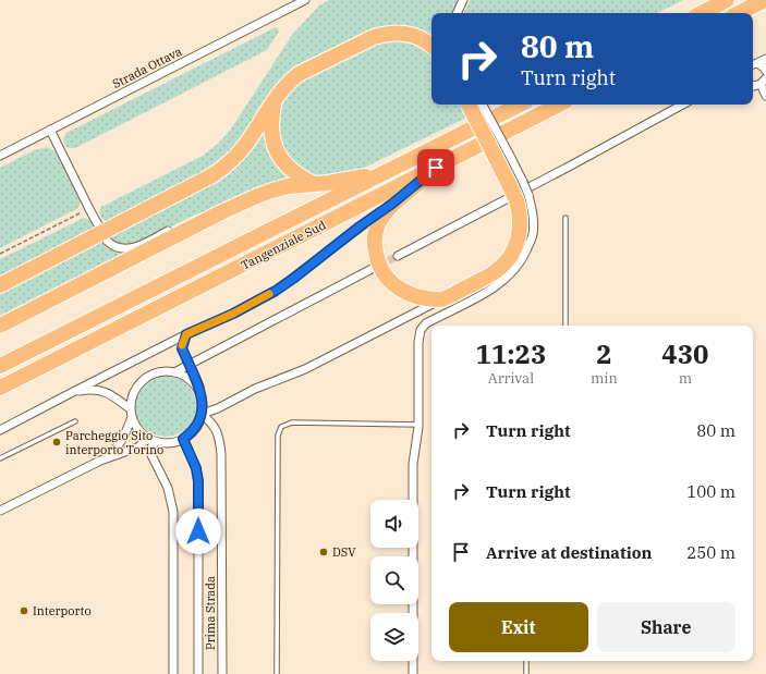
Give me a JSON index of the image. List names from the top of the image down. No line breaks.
{"streets":{"highway":["Tangenziale Sud"],"street":["Strada Ottava","Prima Strada"]},"places":["Parcheggio Sito interporto Torino","DSV","Interporto"],"page":{"turn":["80 m","Turn right"],"eta":["11:23","Arrival","2","min","430","m"],"list":[{"name":"Turn right","value":"80 m"},{"name":"Turn right","value":"100 m"},{"name":"Arrive at destination","value":"250 m"}],"buttons":["Exit","Share"]}}
